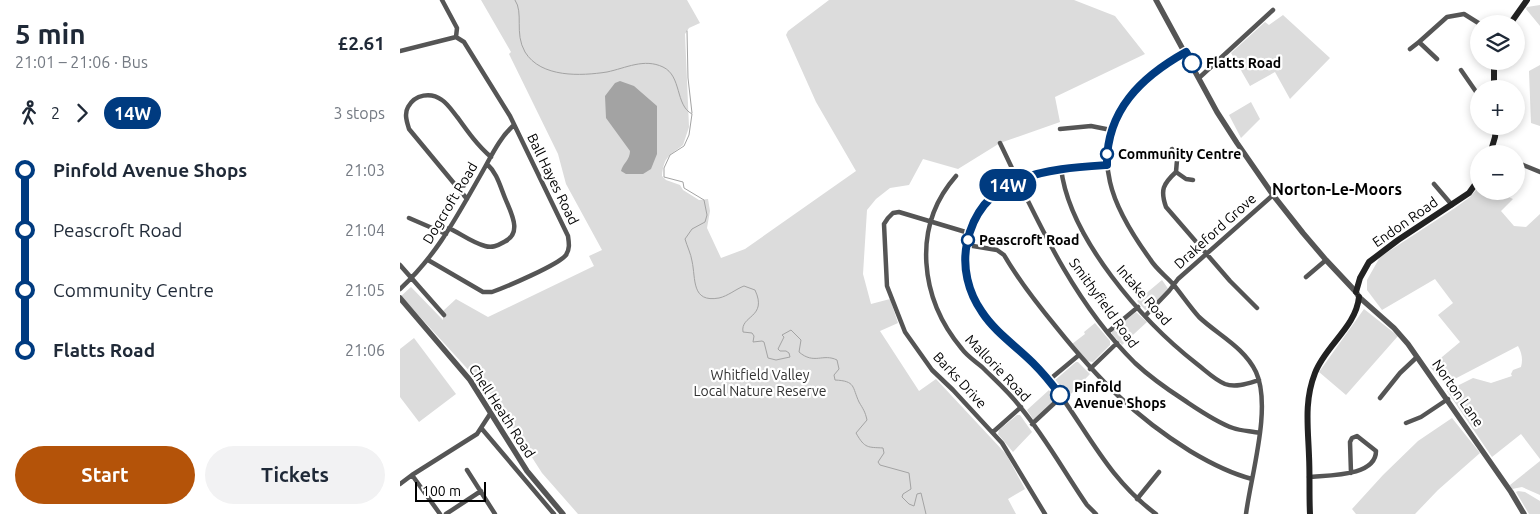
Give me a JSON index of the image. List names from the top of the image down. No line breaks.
{"streets":{"main road":["Endon Road"],"street":["Ball Hayes Road","Dogcroft Road","Drakeford Grove","Intake Road","Smithyfield Road","Mallorie Road","Barks Drive","Norton Lane","Chell Heath Road"]},"crossings":[["Ball Hayes Road","Dogcroft Road"],["Endon Road","Norton Lane"],["Drakeford Grove","Intake Road"],["Drakeford Grove","Norton Lane"],["Mallorie Road","Barks Drive"]],"districts":["Norton-Le-Moors"],"parks":["Whitfield Valley Local Nature Reserve"],"places":["Flatts Road","Community Centre","Peascroft Road","Pinfold Avenue Shops"],"lines":["bus line 14W"],"scale_bar":"100 m","page":{"heading":["5 min","21:01 – 21:06 · Bus","£2.61"],"on_map":"14W","map_buttons":["+","−"],"legs":["2","14W","3 stops"],"list":[{"name":"Pinfold Avenue Shops","value":"21:03"},{"name":"Peascroft Road","value":"21:04"},{"name":"Community Centre","value":"21:05"},{"name":"Flatts Road","value":"21:06"}],"buttons":["Start","Tickets"],"scale":"100 m"}}
